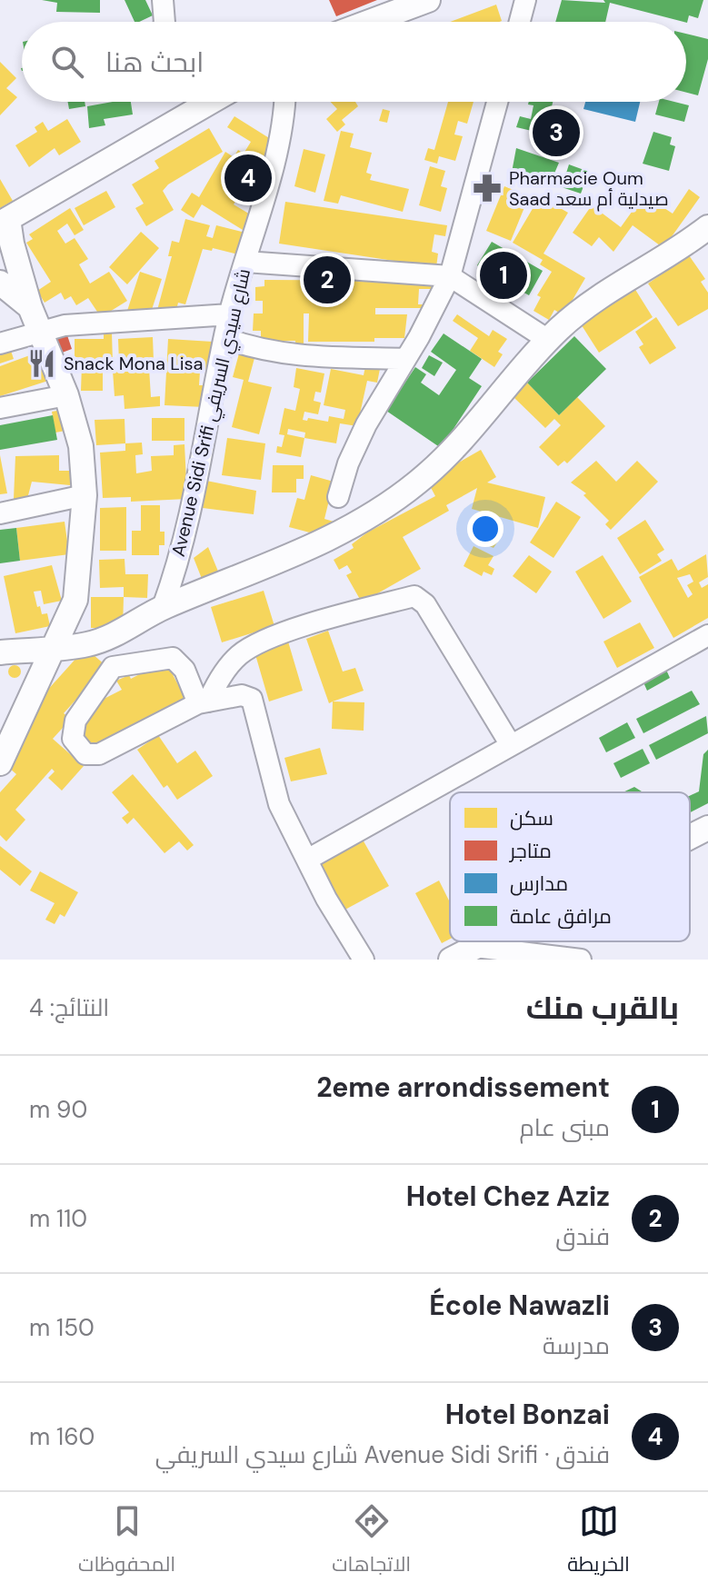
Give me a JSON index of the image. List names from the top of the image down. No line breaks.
{"streets":{"street":["Avenue Sidi Srifi شارع سيدي السريفي"]},"places":{"pharmacy":["Pharmacie Oum Saad صيدلية أم سعد"],"restaurant":["Snack Mona Lisa"]},"legend":["سكن","متاجر","مدارس","مرافق عامة"],"page":{"search":"ابحث هنا","pins":["3","4","1","2"],"heading":["بالقرب منك","النتائج: 4"],"list":[{"mark":"1","name":"2eme arrondissement","note":"مبنى عام","value":"90 m"},{"mark":"2","name":"Hotel Chez Aziz","note":"فندق","value":"110 m"},{"mark":"3","name":"École Nawazli","note":"مدرسة","value":"150 m"},{"mark":"4","name":"Hotel Bonzai","note":"فندق · Avenue Sidi Srifi شارع سيدي السريفي","value":"160 m"}],"nav":["الخريطة","الاتجاهات","المحفوظات"]}}
